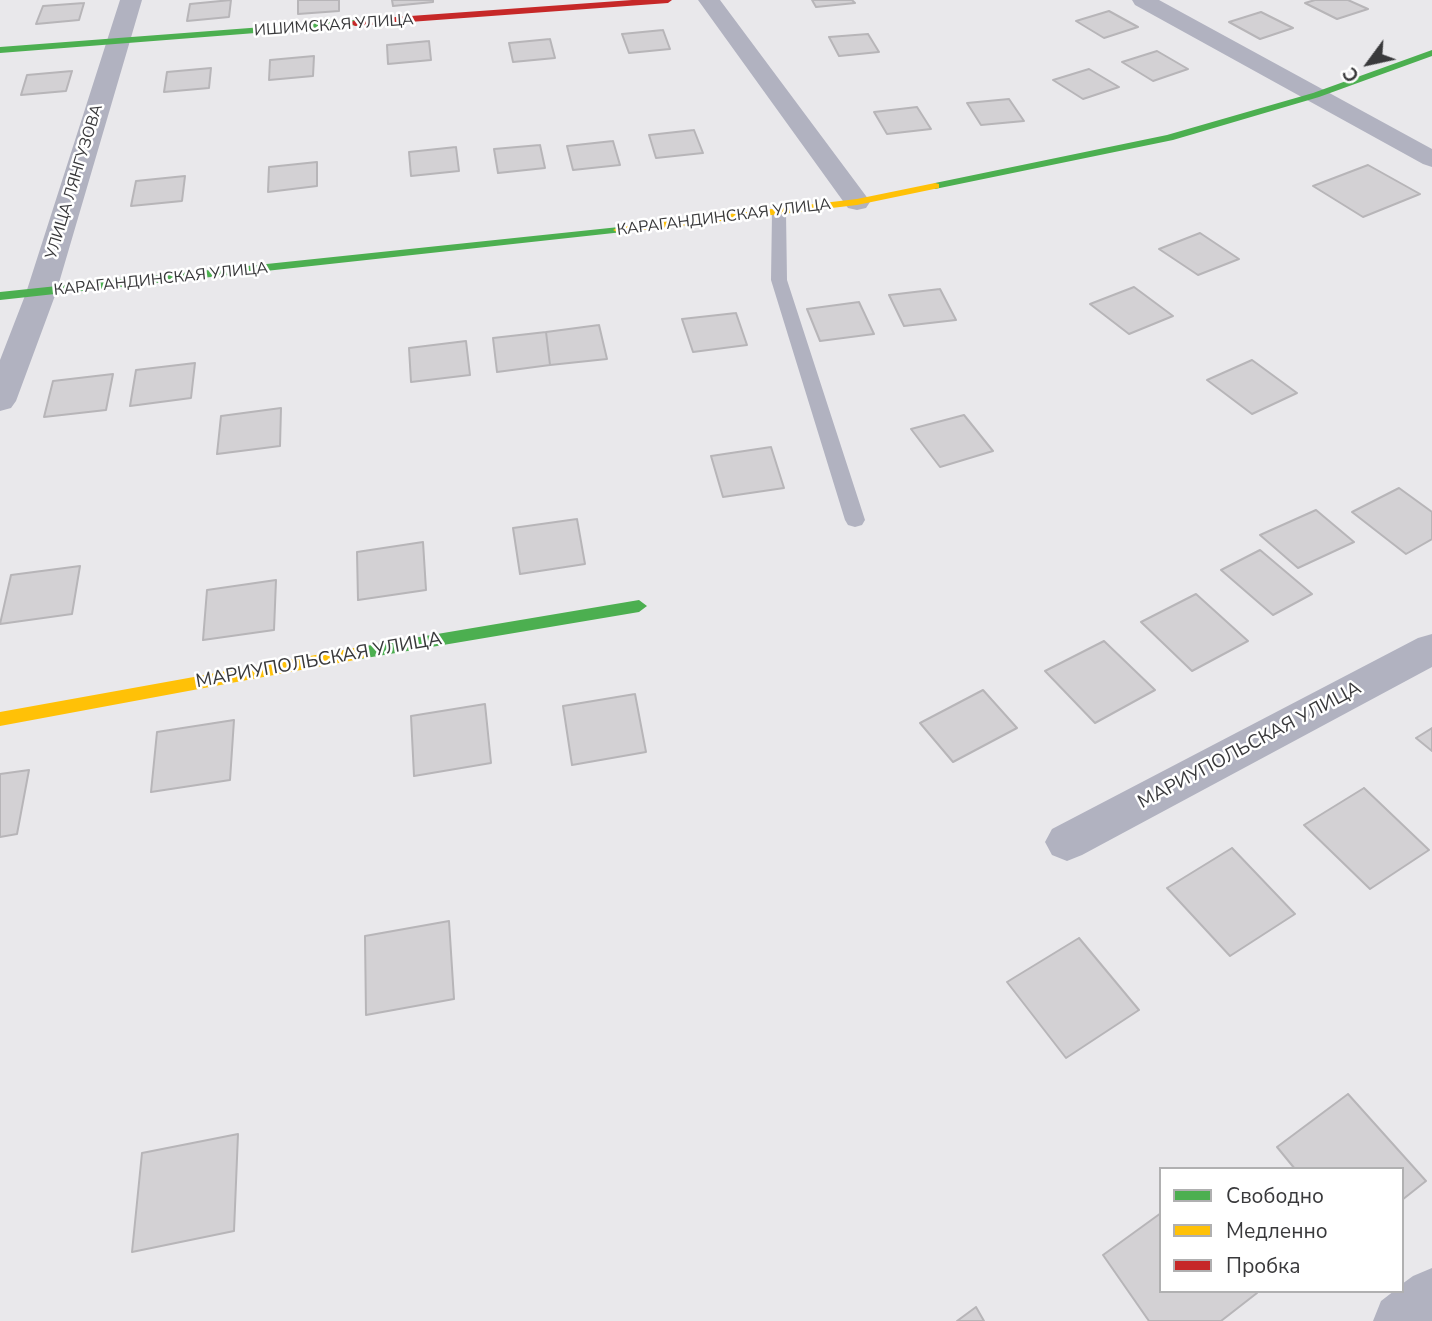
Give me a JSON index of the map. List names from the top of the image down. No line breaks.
{"streets":{"street":["ИШИМСКАЯ УЛИЦА","УЛИЦА ЛЯНГУЗОВА","КАРАГАНДИНСКАЯ УЛИЦА","МАРИУПОЛЬСКАЯ УЛИЦА"]},"crossings":[["ИШИМСКАЯ УЛИЦА","УЛИЦА ЛЯНГУЗОВА"],["УЛИЦА ЛЯНГУЗОВА","КАРАГАНДИНСКАЯ УЛИЦА"]],"legend":["Свободно","Медленно","Пробка"],"north":"bottom left"}
